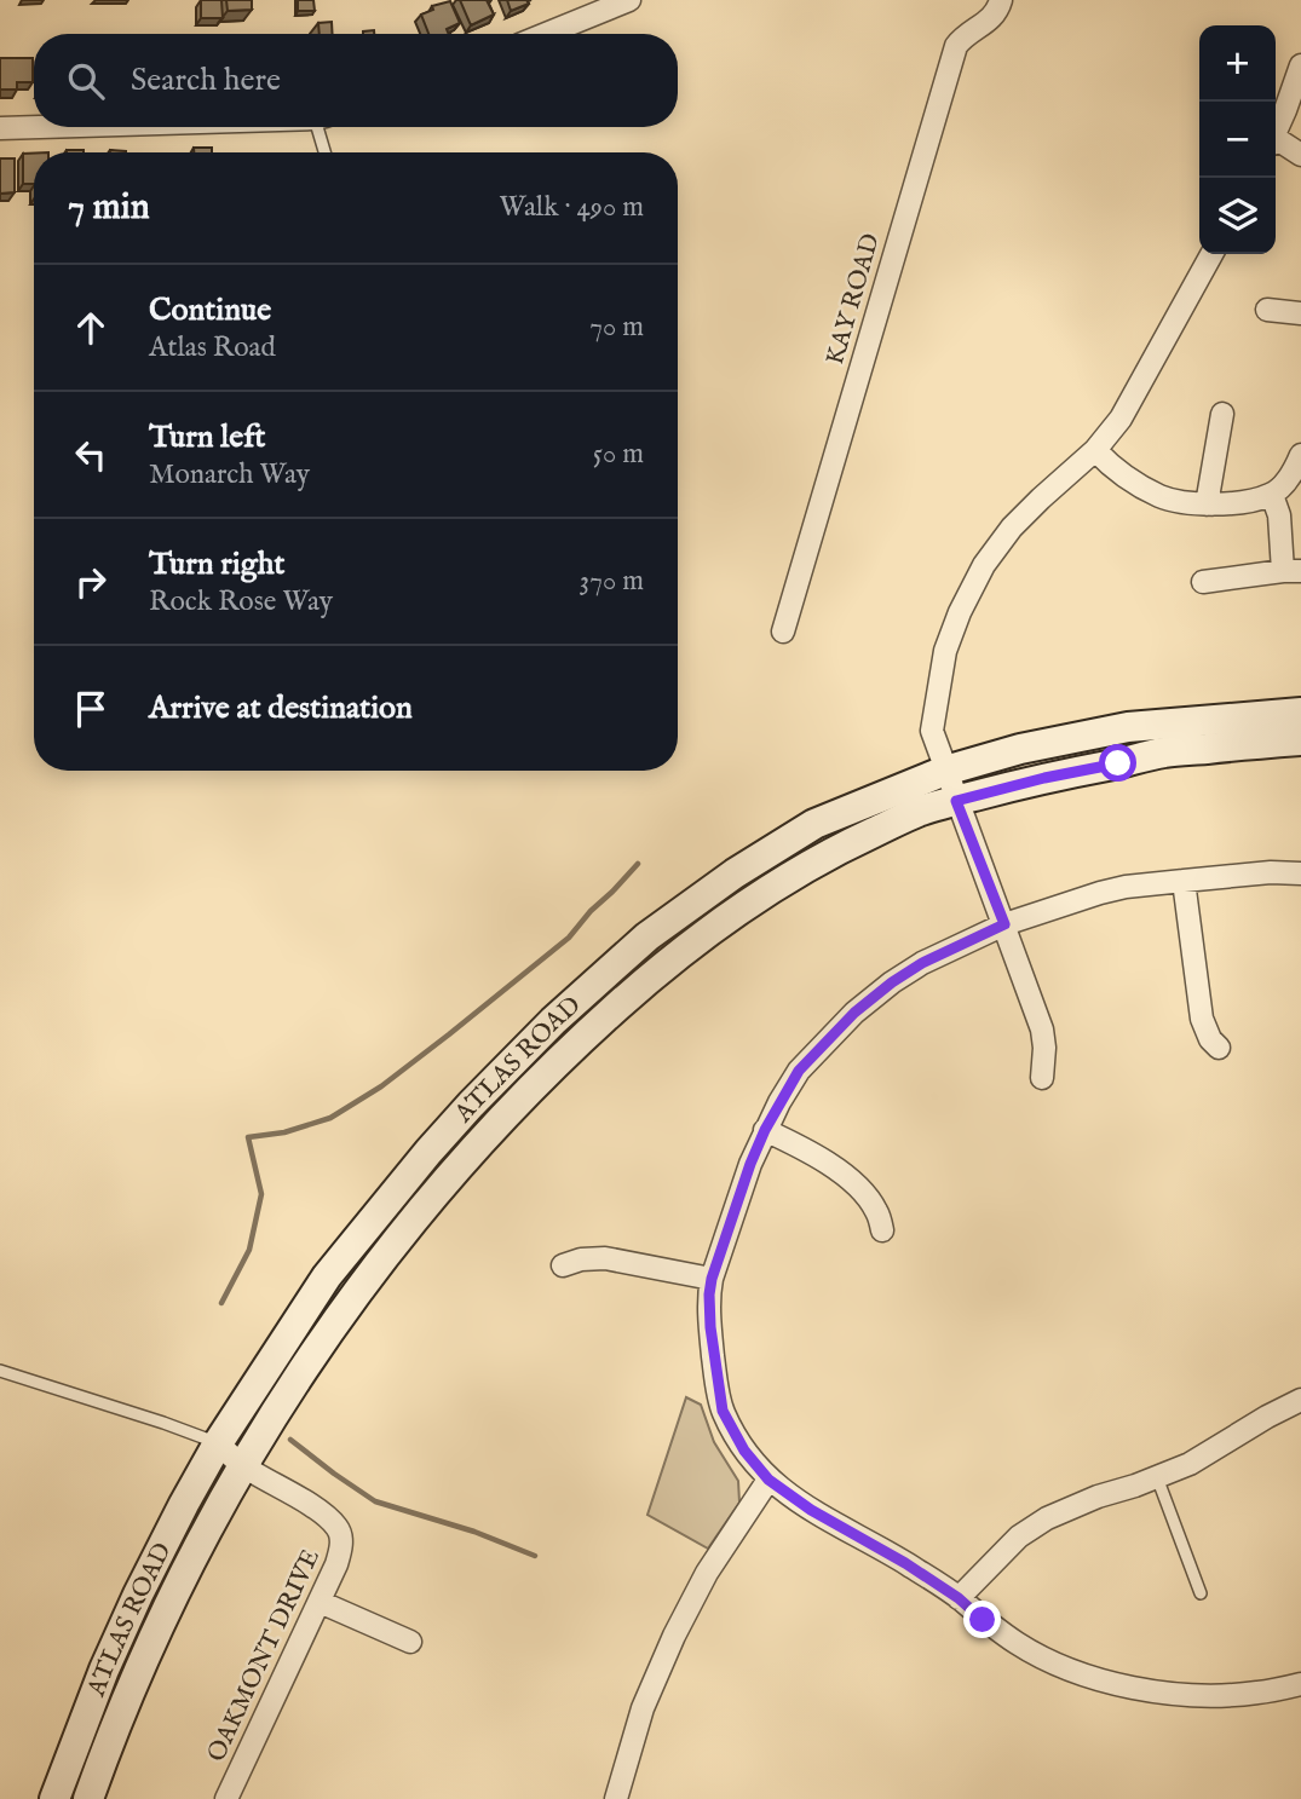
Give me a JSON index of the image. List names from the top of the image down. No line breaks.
{"streets":{"street":["KAY ROAD","ATLAS ROAD","OAKMONT DRIVE"]},"crossings":[["ATLAS ROAD","OAKMONT DRIVE"]],"page":{"map_buttons":["+","−"],"search":"Search here","heading":["7 min","Walk · 490 m"],"list":[["Continue","Atlas Road","70 m"],["Turn left","Monarch Way","50 m"],["Turn right","Rock Rose Way","370 m"],"Arrive at destination"]}}
